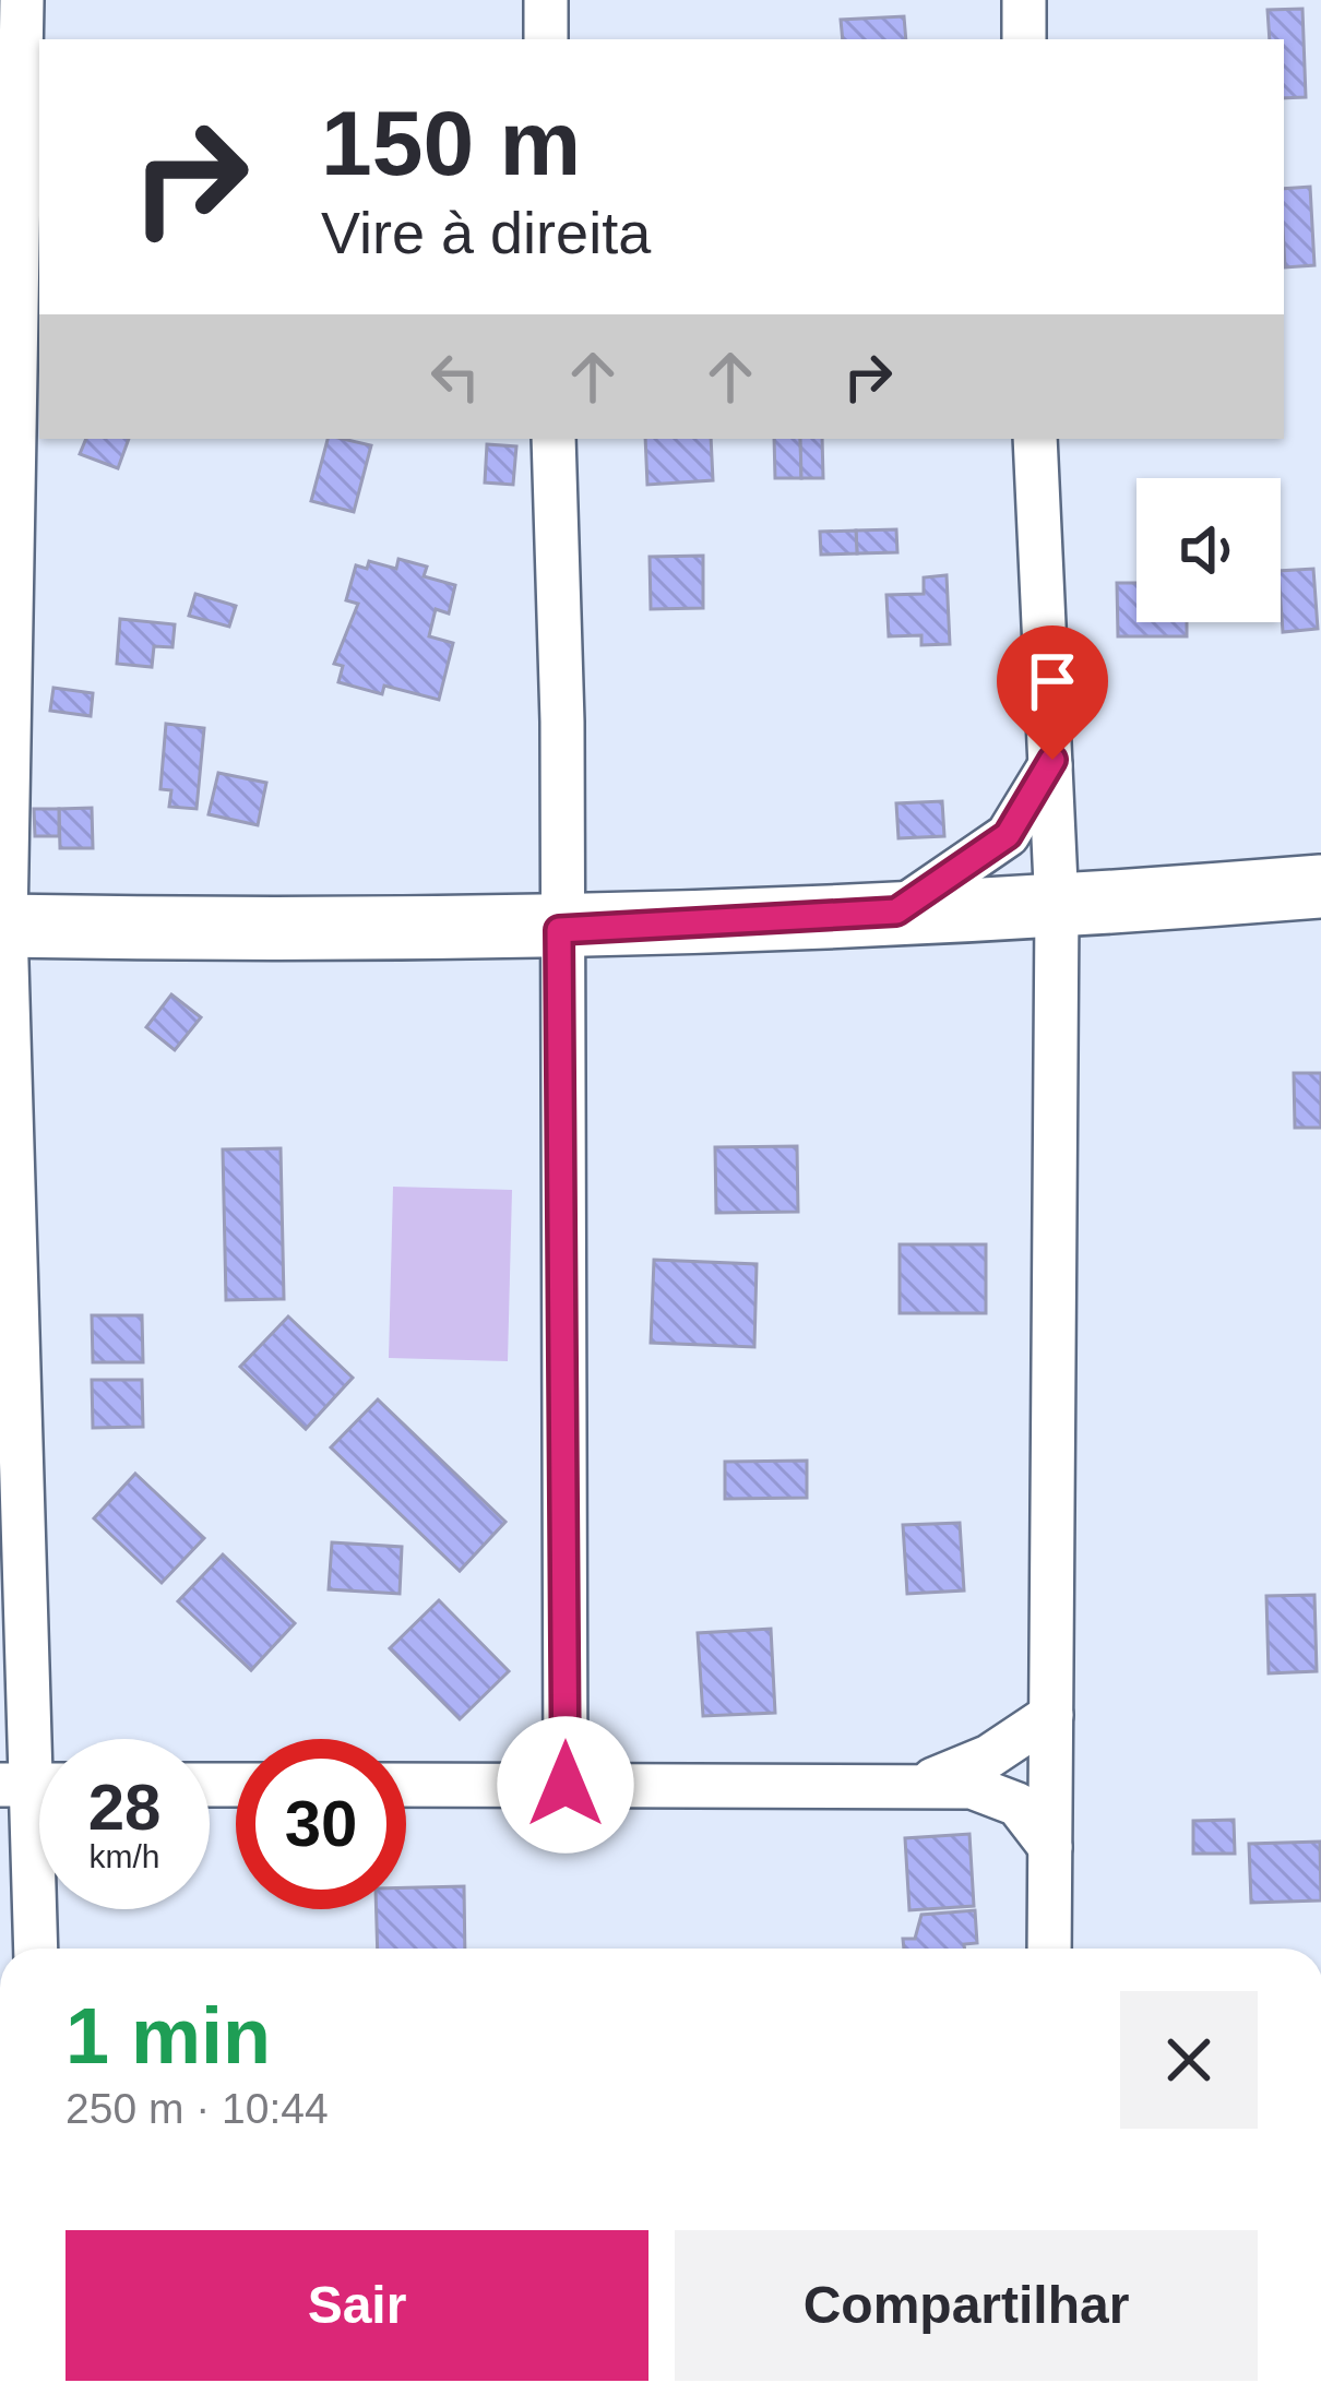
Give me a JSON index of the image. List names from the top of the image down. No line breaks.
{"page":{"turn":["150 m","Vire à direita"],"speed":"28 km/h","limit":"30","heading":["1 min","250 m · 10:44"],"buttons":["Sair","Compartilhar"]}}
